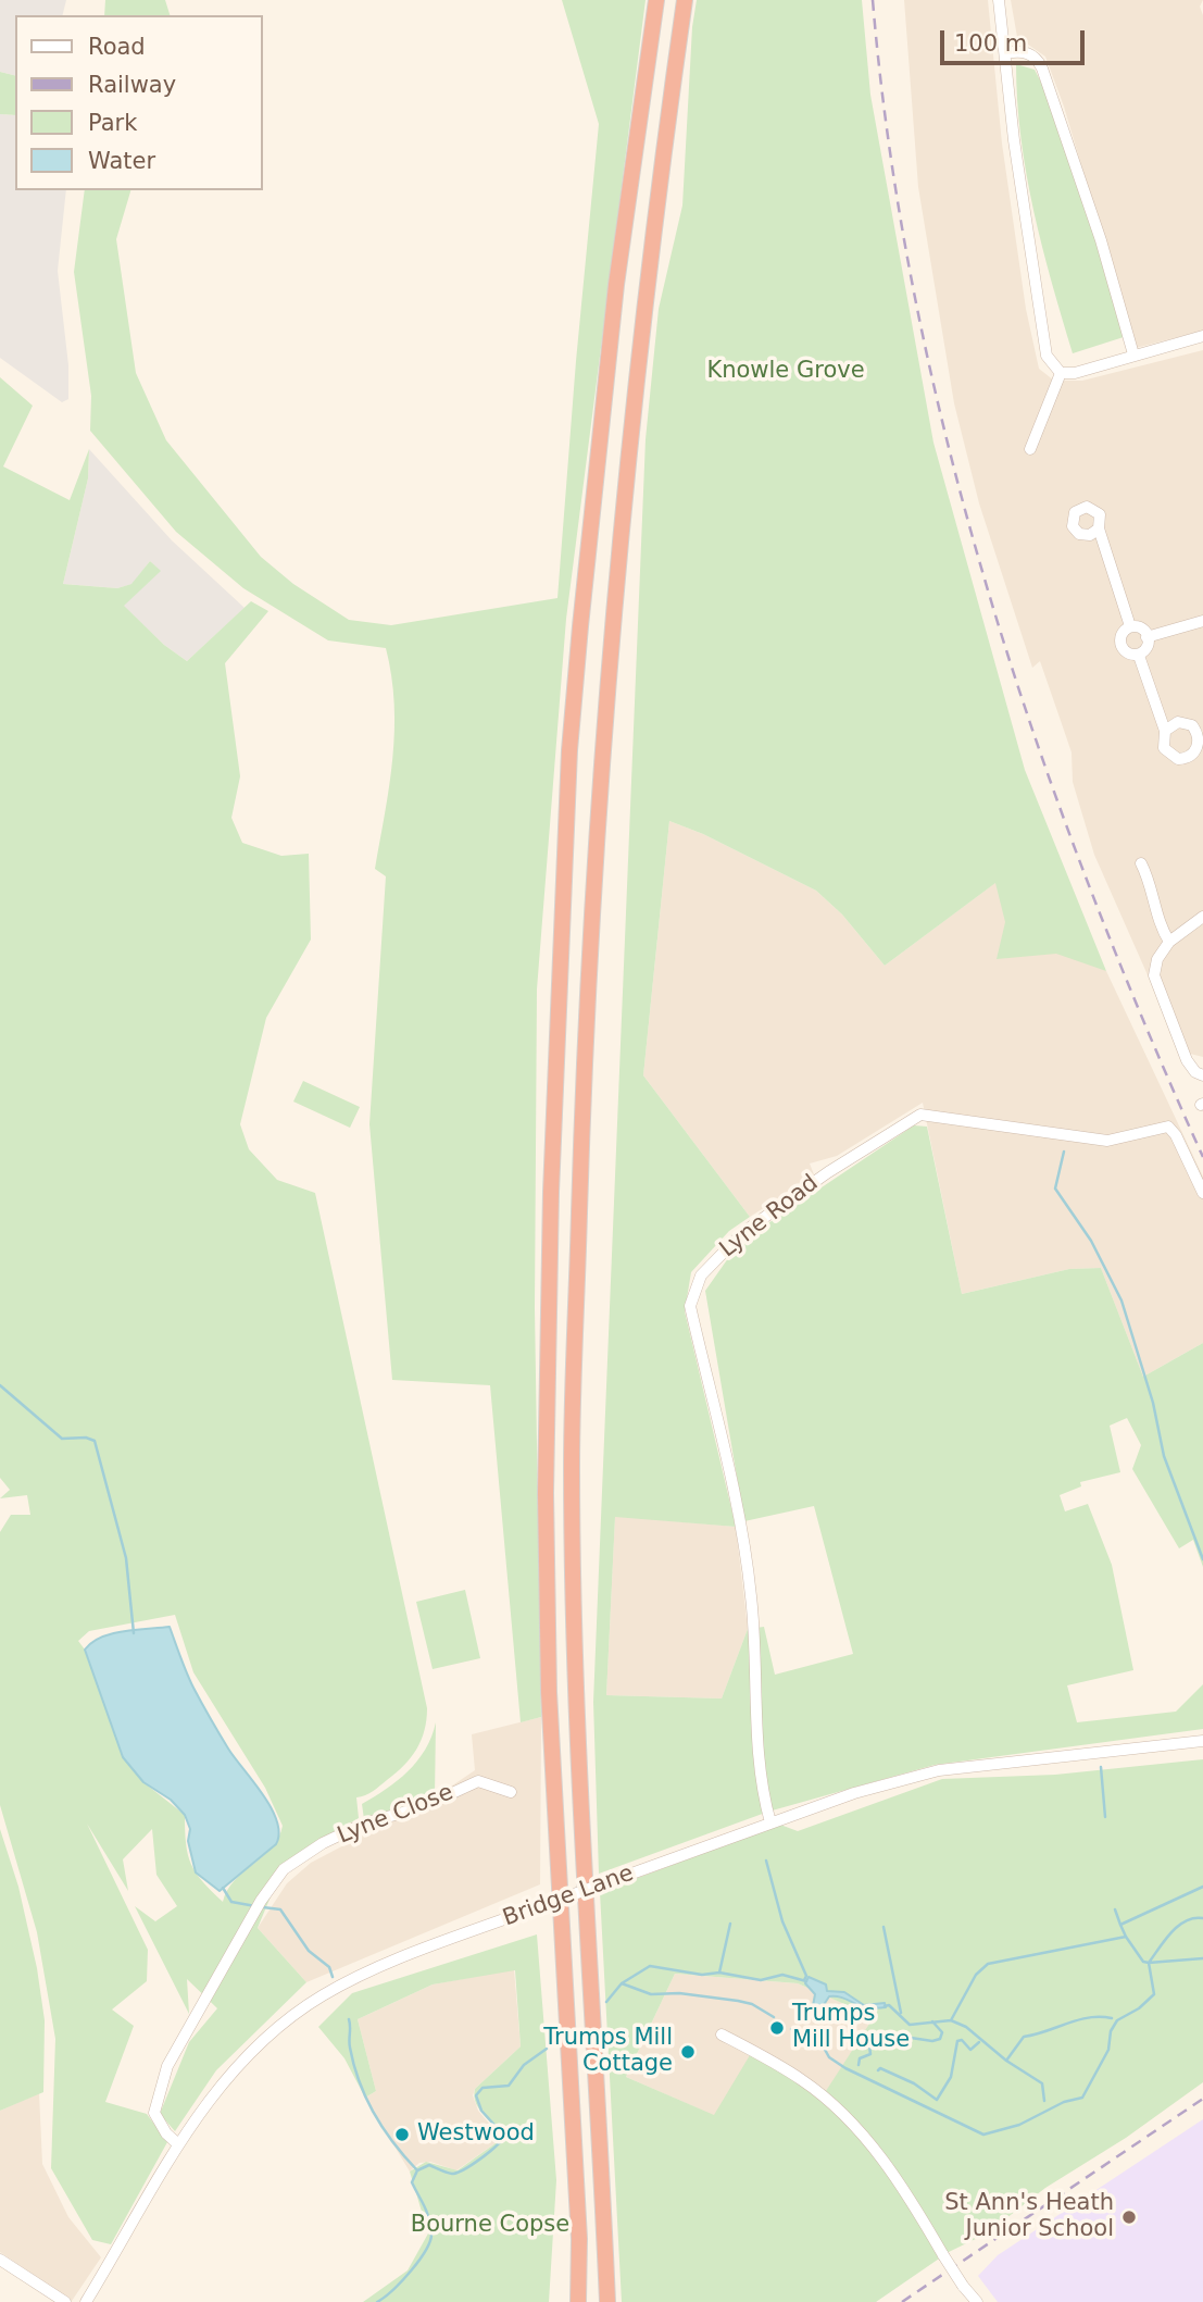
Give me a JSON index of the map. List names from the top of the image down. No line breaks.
{"streets":{"street":["Lyne Road","Lyne Close","Bridge Lane"]},"crossings":[["Lyne Road","Bridge Lane"],["Lyne Close","Bridge Lane"]],"parks":["Knowle Grove","Bourne Copse"],"places":["Trumps Mill House","Trumps Mill Cottage","Westwood","St Ann's Heath Junior School"],"legend":["Road","Railway","Park","Water"],"scale_bar":"100 m"}
